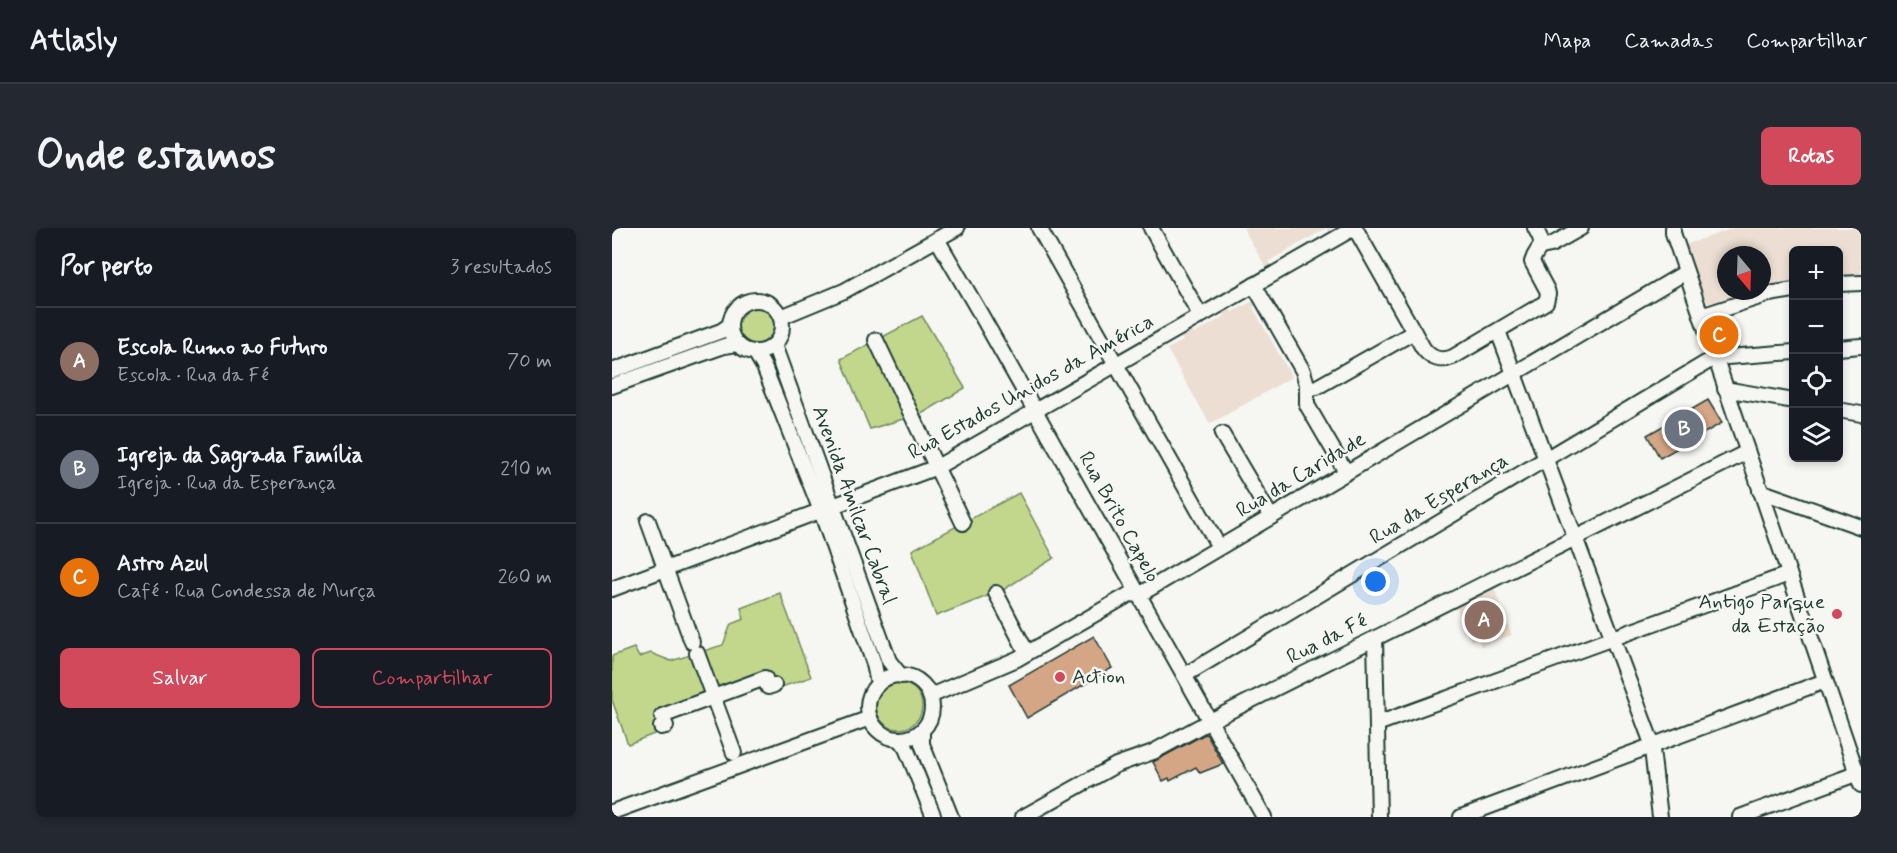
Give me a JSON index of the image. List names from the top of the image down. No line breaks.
{"streets":{"street":["Rua Estados Unidos da América","Rua da Caridade","Rua da Esperança","Avenida Amilcar Cabral","Rua Brito Capelo","Rua da Fé"]},"crossings":[["Rua Estados Unidos da América","Avenida Amilcar Cabral"],["Rua Estados Unidos da América","Rua Brito Capelo"],["Rua da Caridade","Avenida Amilcar Cabral"],["Rua da Caridade","Rua Brito Capelo"],["Rua da Esperança","Rua Brito Capelo"],["Rua Brito Capelo","Rua da Fé"]],"places":["Antigo Parque da Estação","Action"],"north":"bottom","page":{"header":"Atlasly","nav":["Mapa","Camadas","Compartilhar"],"buttons":["Rotas",["Salvar","Compartilhar"]],"title":"Onde estamos","heading":["Por perto","3 resultados"],"map_buttons":["+","−"],"list":[{"mark":"A","name":"Escola Rumo ao Futuro","note":"Escola · Rua da Fé","value":"70 m"},{"mark":"B","name":"Igreja da Sagrada Família","note":"Igreja · Rua da Esperança","value":"210 m"},{"mark":"C","name":"Astro Azul","note":"Café · Rua Condessa de Murça","value":"260 m"}],"pins":["C","B","A"]}}
